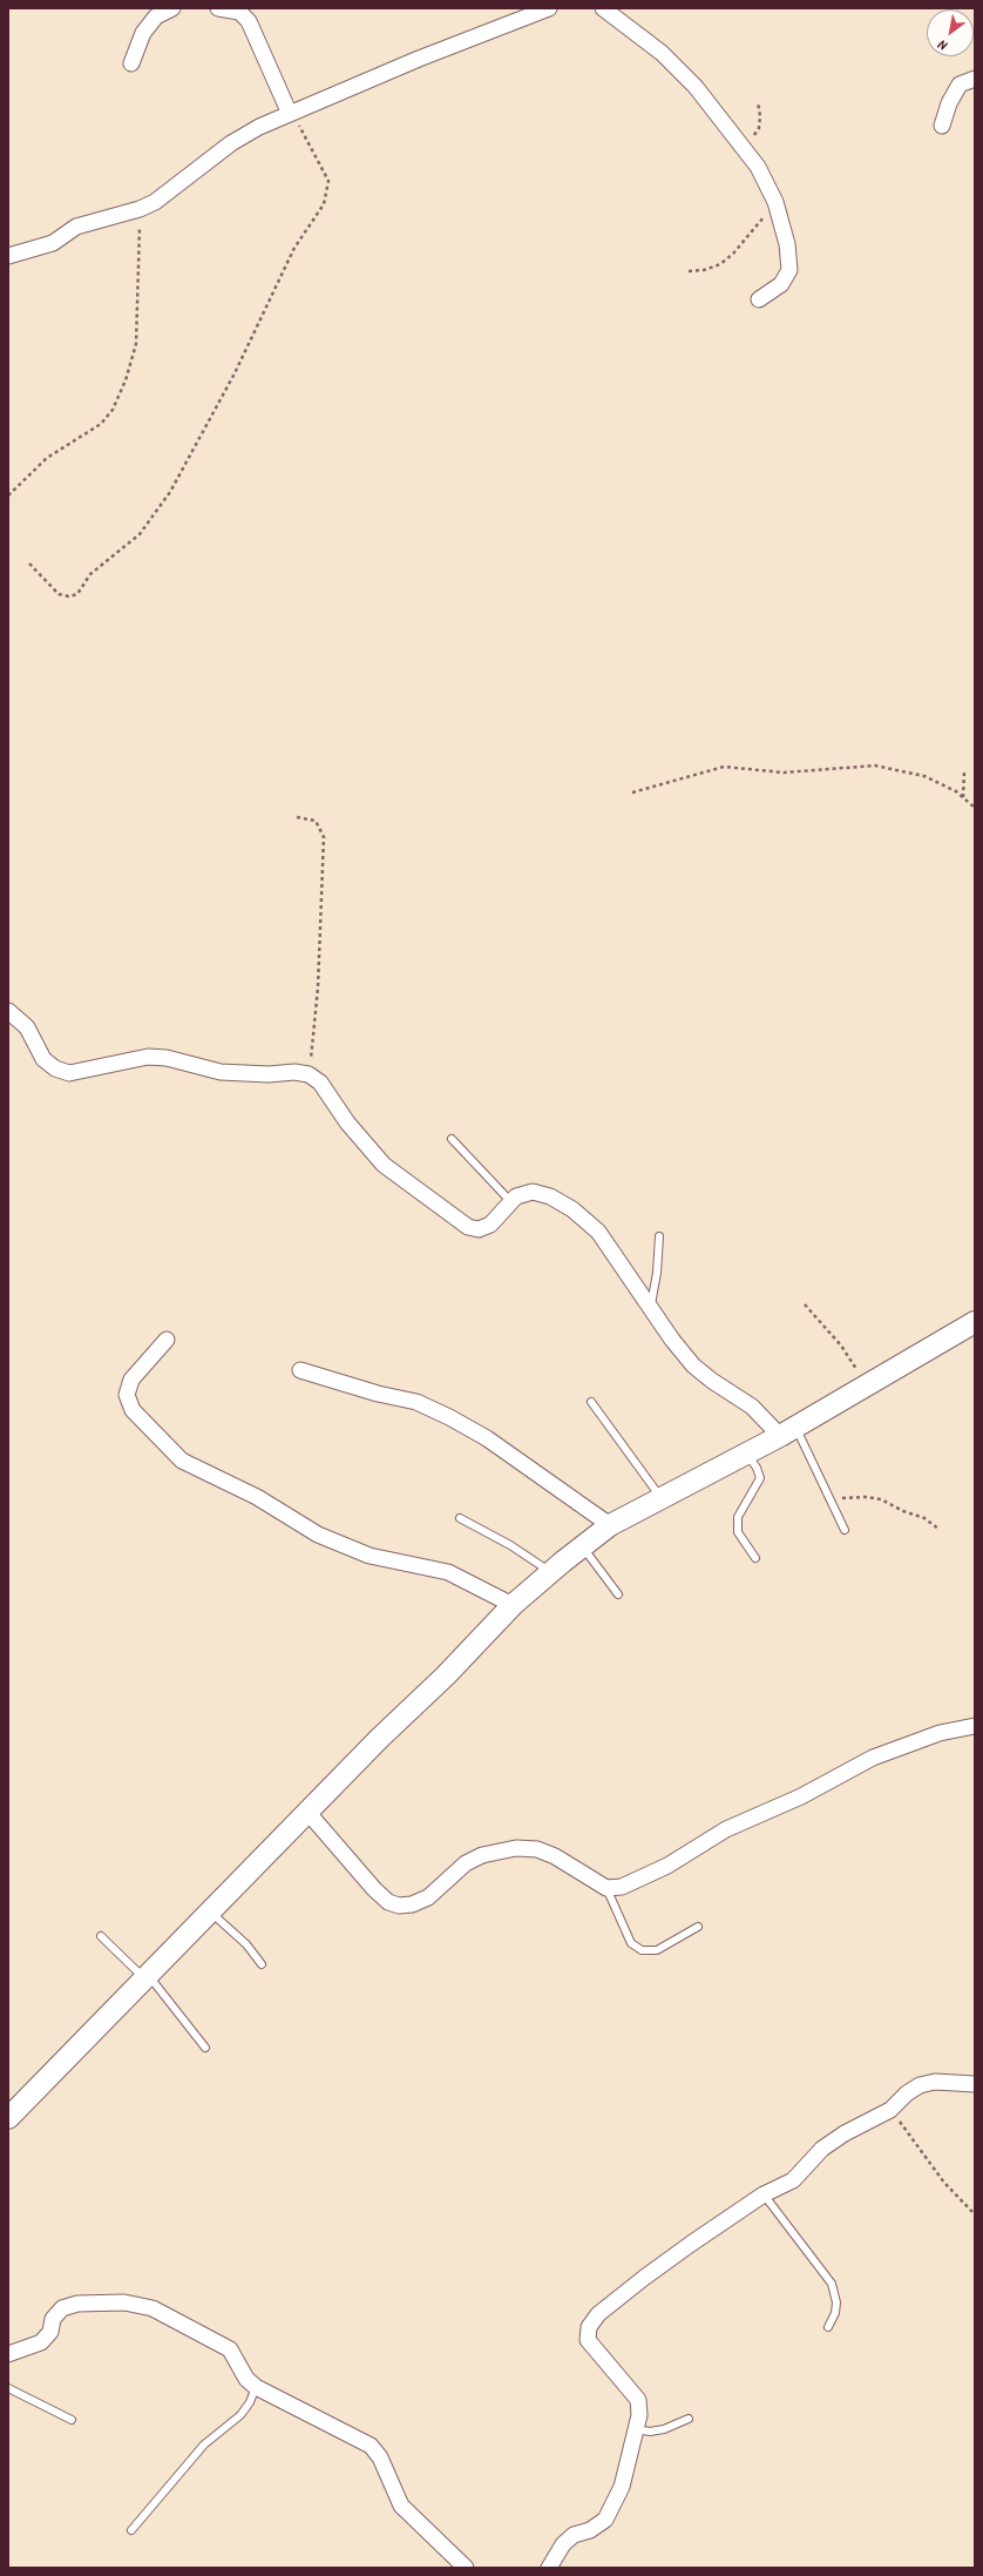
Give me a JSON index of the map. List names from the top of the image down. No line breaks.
{"north":"bottom left"}
